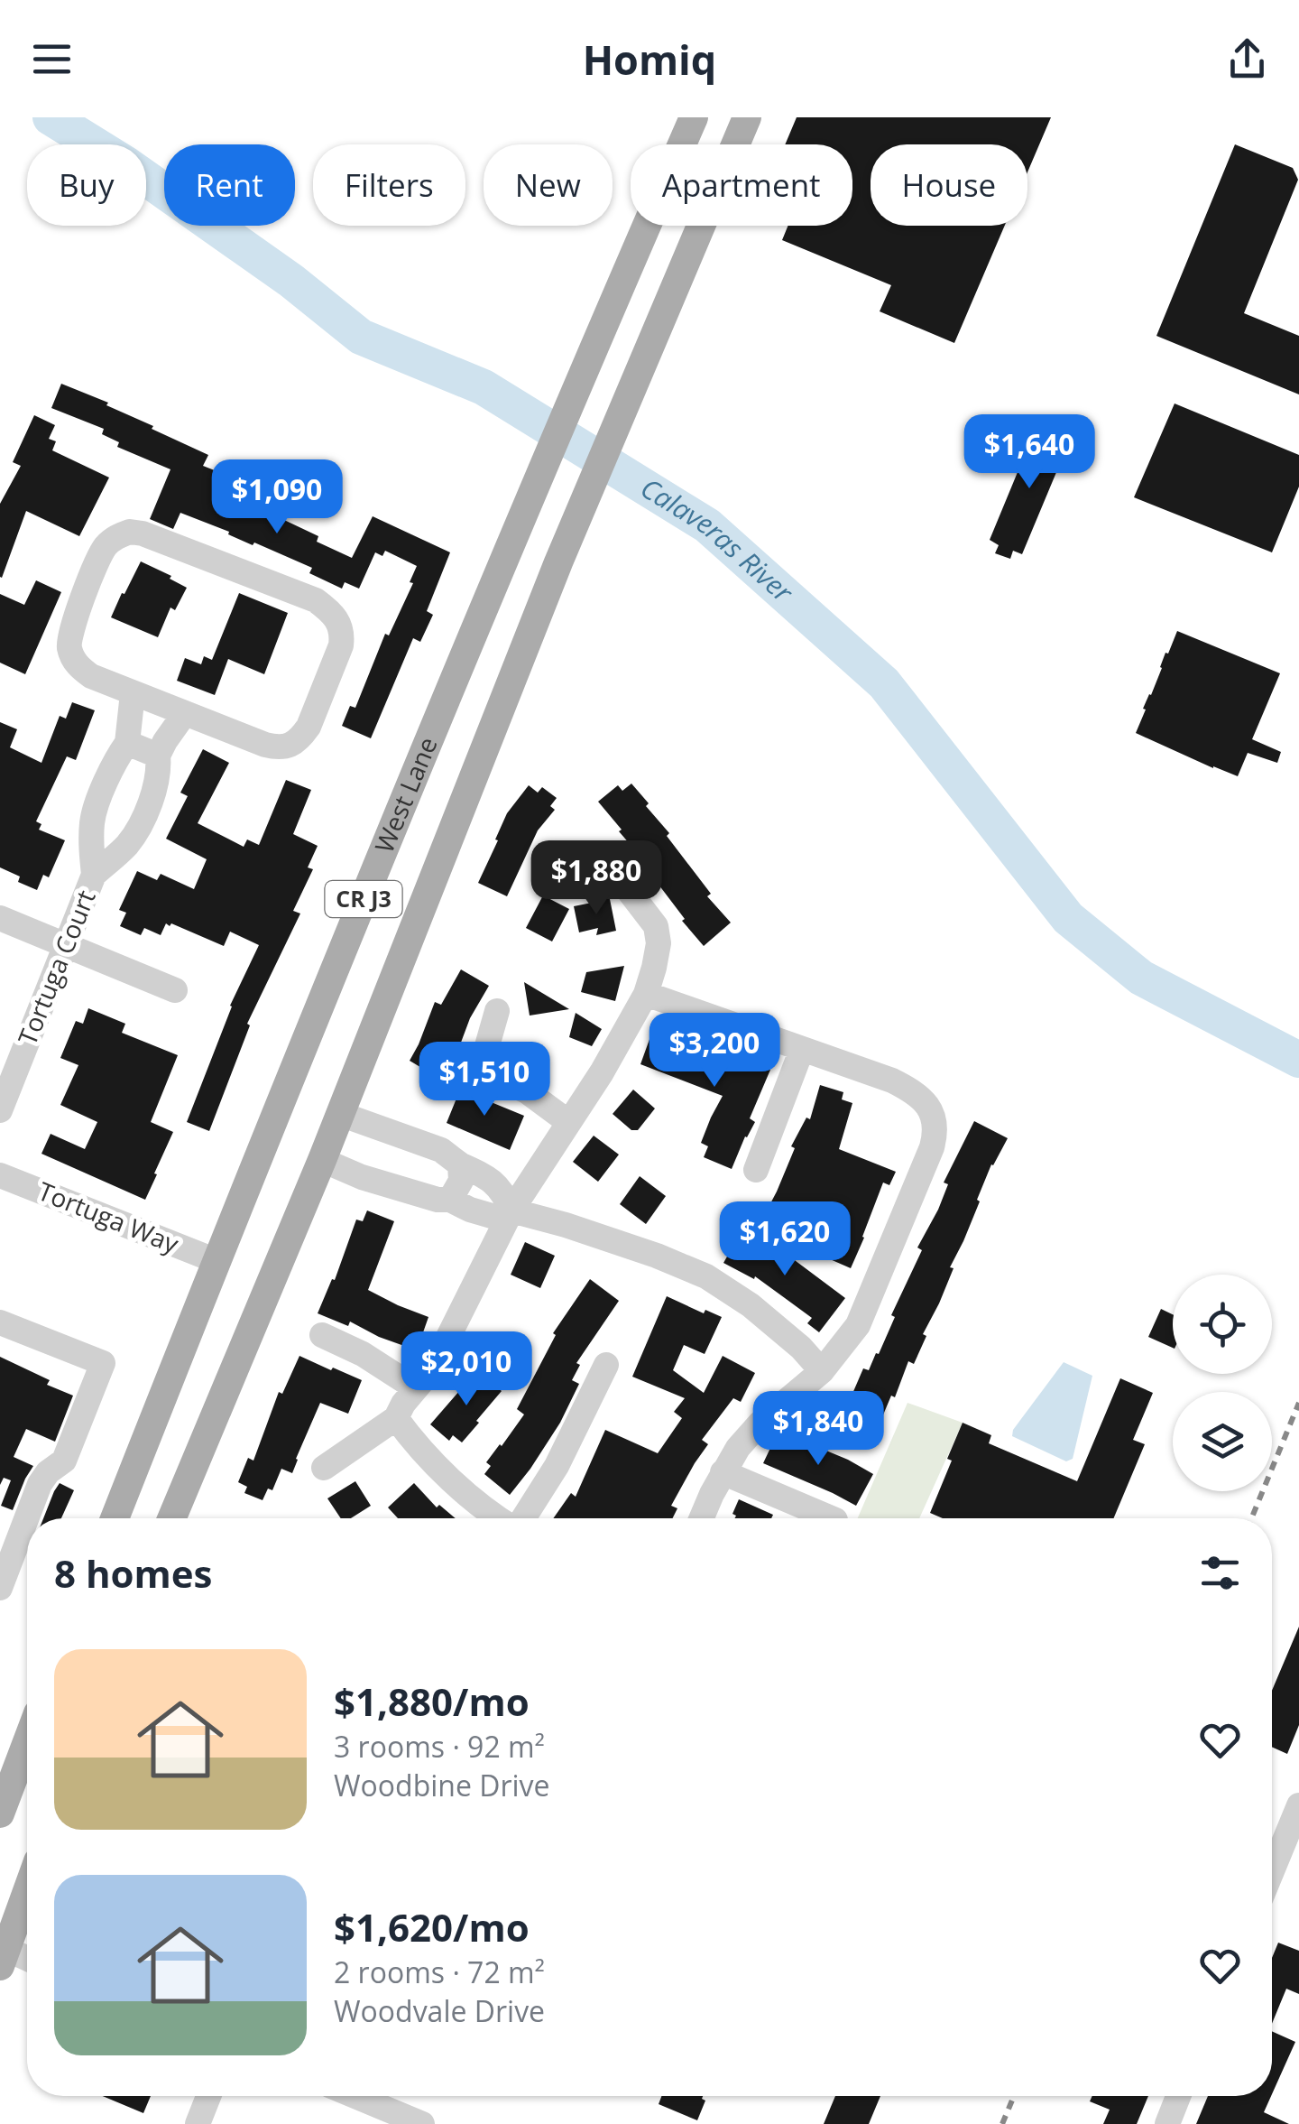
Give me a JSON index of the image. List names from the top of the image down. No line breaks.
{"streets":{"main road":["West Lane","CR J3"],"street":["Tortuga Court","Tortuga Way"]},"crossings":[["West Lane","Tortuga Way"]],"water":["Calaveras River"],"page":{"header":"Homiq","chip":["Buy","Rent","Filters","New","Apartment","House"],"price":["$1,640","$1,090","$1,880","$3,200","$1,510","$1,620","$2,010","$1,840"],"heading":"8 homes","list":[{"name":"$1,880/mo","note":"3 rooms · 92 m² · Woodbine Drive"},{"name":"$1,620/mo","note":"2 rooms · 72 m² · Woodvale Drive"}]}}
